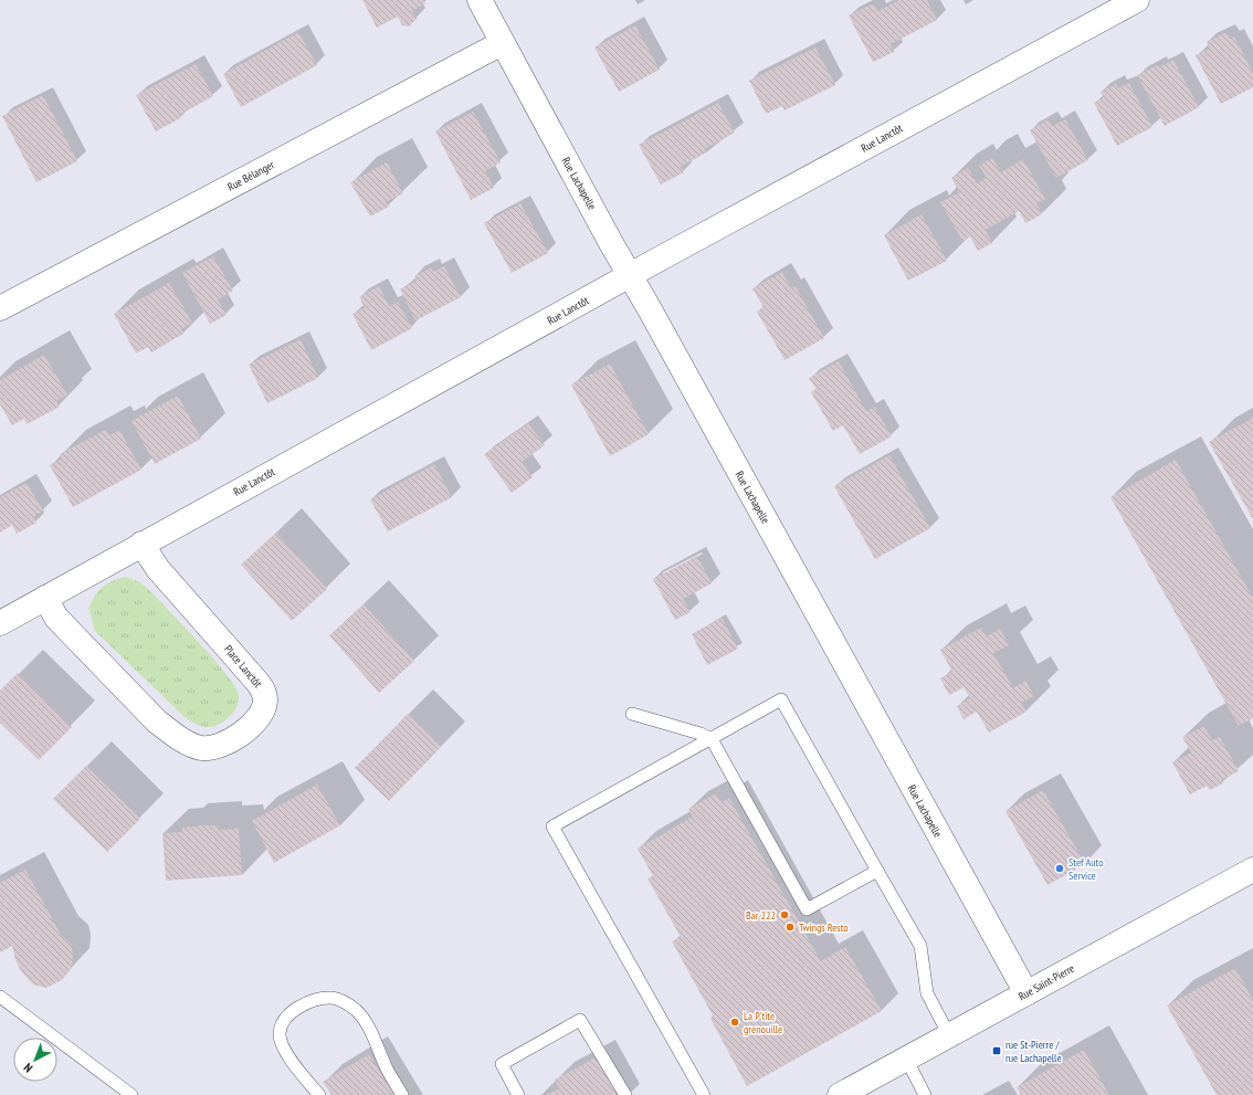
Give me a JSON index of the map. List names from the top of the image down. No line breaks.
{"streets":{"street":["Rue Lanctôt","Rue Bélanger","Rue Lachapelle","Place Lanctôt","Rue Saint-Pierre"]},"crossings":[["Rue Lanctôt","Rue Lachapelle"],["Rue Lanctôt","Place Lanctôt"],["Rue Bélanger","Rue Lachapelle"],["Rue Lachapelle","Rue Saint-Pierre"]],"places":{"other":["Stef Auto Service","Bar 222","Twings Resto","La P'tite grenouille"],"transit":["rue St-Pierre / rue Lachapelle"]},"north":"bottom left"}
